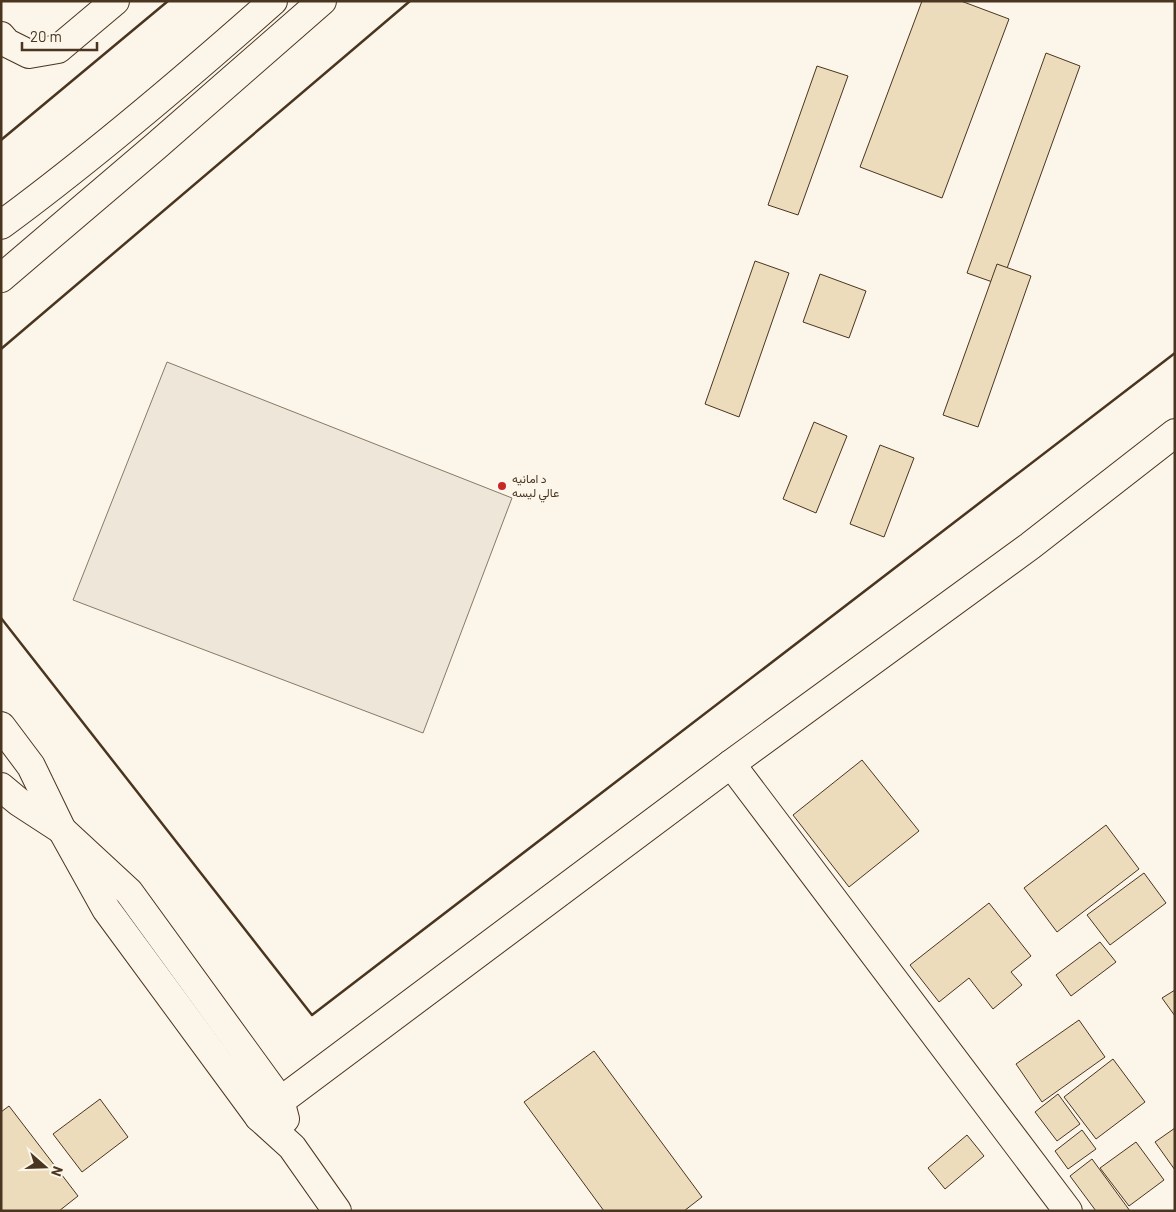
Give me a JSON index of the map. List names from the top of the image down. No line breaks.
{"places":["د امانیه عالي لیسه"],"scale_bar":"20 m","north":"right"}
